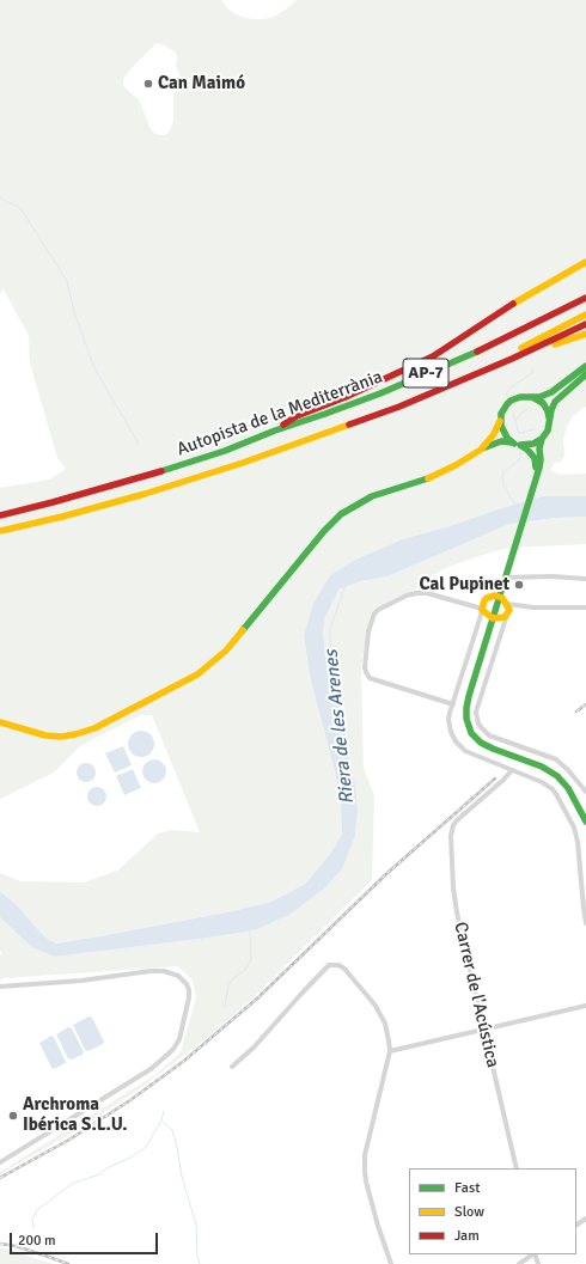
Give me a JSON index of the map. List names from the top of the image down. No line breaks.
{"streets":{"main road":["AP-7","Autopista de la Mediterrània"],"street":["Carrer de l'Acústica"]},"water":["Riera de les Arenes"],"places":["Can Maimó","Cal Pupinet","Archroma Ibérica S.L.U."],"legend":["Fast","Slow","Jam"],"scale_bar":"200 m"}
